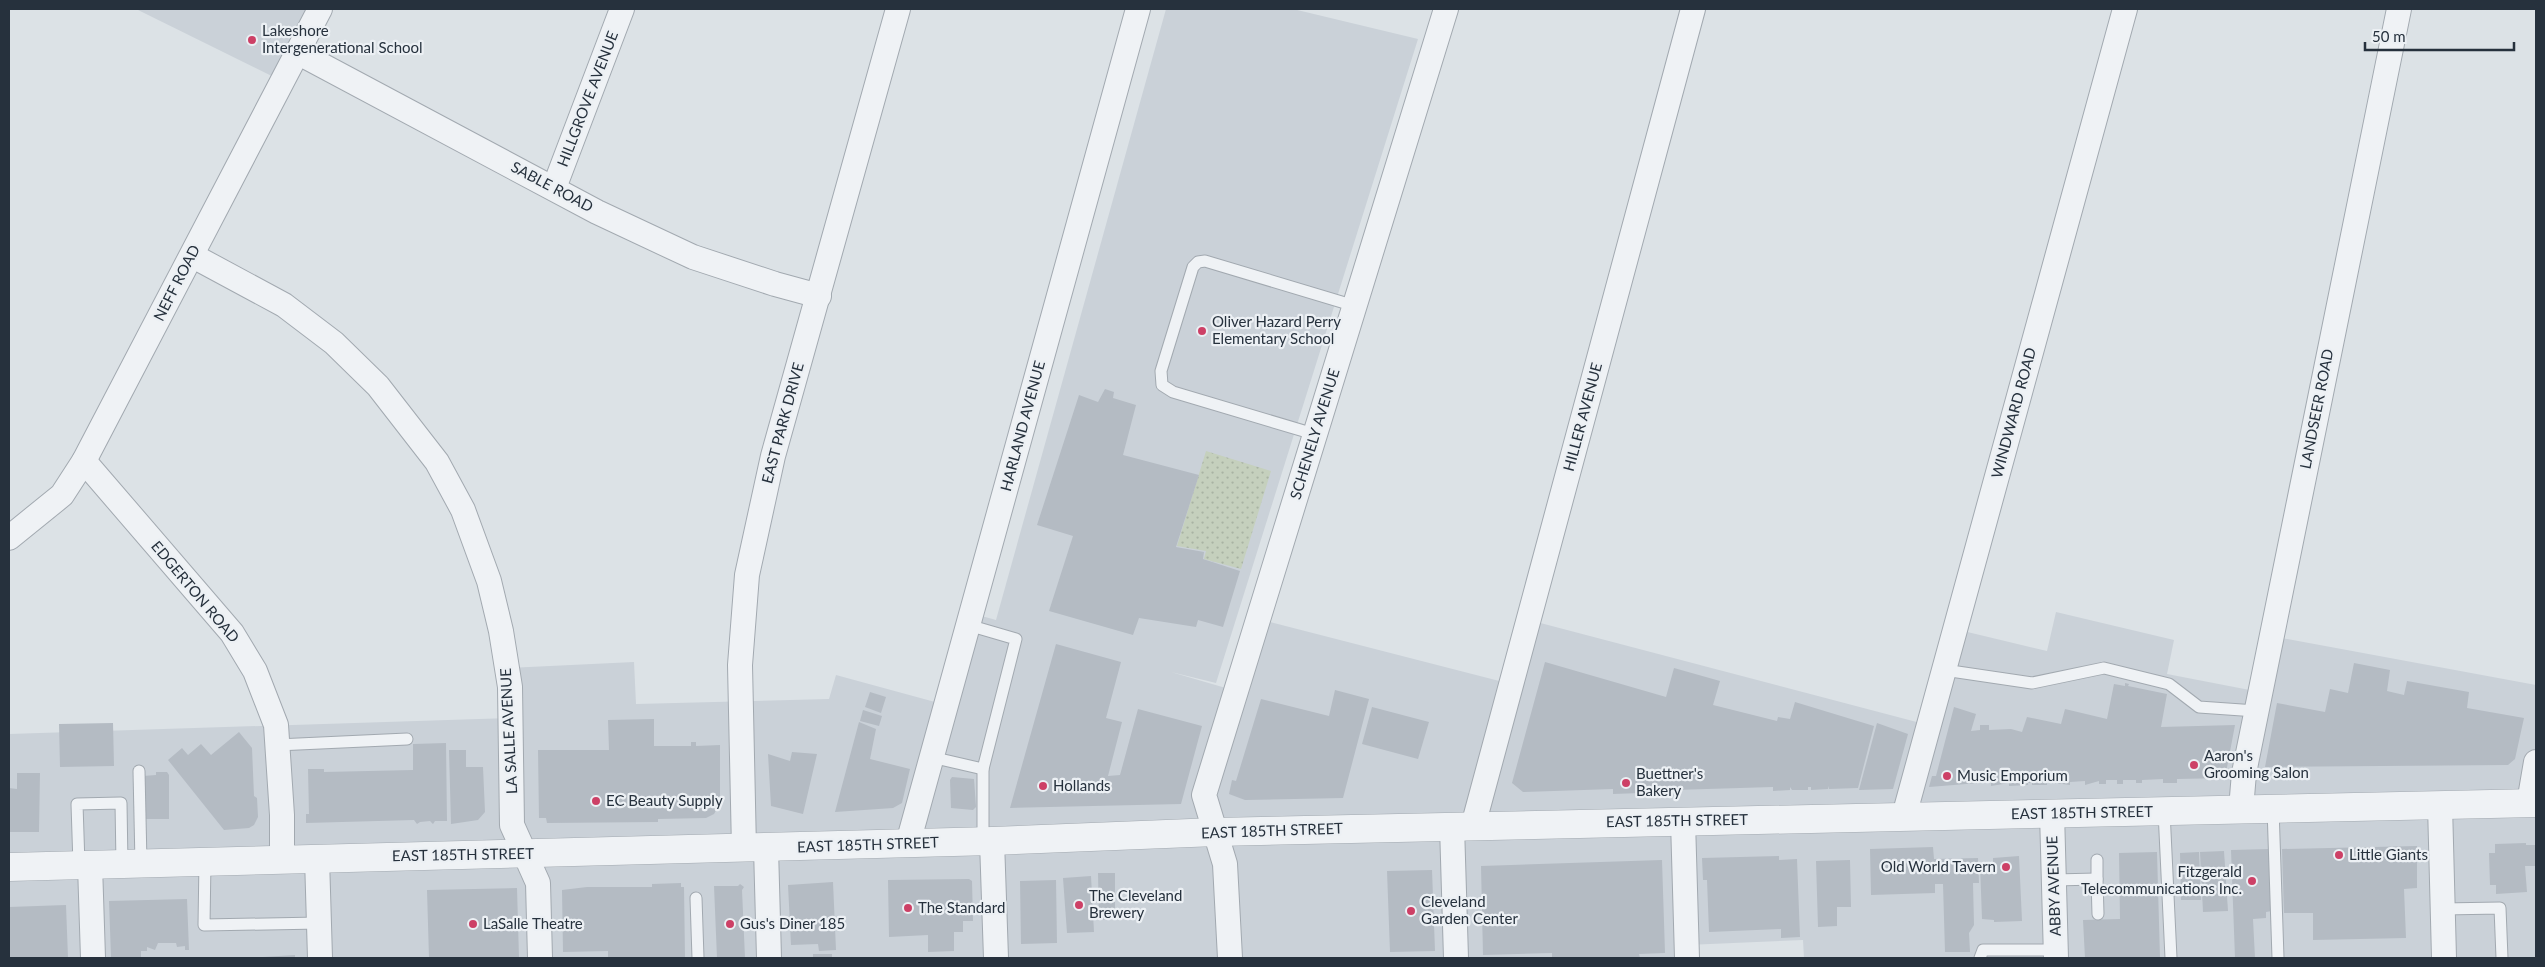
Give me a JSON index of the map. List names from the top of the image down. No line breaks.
{"streets":{"street":["HILLGROVE AVENUE","SABLE ROAD","NEFF ROAD","LANDSEER ROAD","WINDWARD ROAD","HILLER AVENUE","EAST PARK DRIVE","HARLAND AVENUE","SCHENELY AVENUE","EDGERTON ROAD","LA SALLE AVENUE","EAST 185TH STREET","ABBY AVENUE"]},"crossings":[["HILLGROVE AVENUE","SABLE ROAD"],["SABLE ROAD","NEFF ROAD"],["SABLE ROAD","EAST PARK DRIVE"],["NEFF ROAD","EDGERTON ROAD"],["NEFF ROAD","LA SALLE AVENUE"],["LANDSEER ROAD","EAST 185TH STREET"],["WINDWARD ROAD","EAST 185TH STREET"],["HILLER AVENUE","EAST 185TH STREET"],["EAST PARK DRIVE","EAST 185TH STREET"],["HARLAND AVENUE","EAST 185TH STREET"],["SCHENELY AVENUE","EAST 185TH STREET"],["EDGERTON ROAD","EAST 185TH STREET"],["LA SALLE AVENUE","EAST 185TH STREET"],["EAST 185TH STREET","ABBY AVENUE"]],"places":["Lakeshore Intergenerational School","Oliver Hazard Perry Elementary School","Aaron's Grooming Salon","Music Emporium","Buettner's Bakery","Hollands","EC Beauty Supply","Little Giants","Old World Tavern","Fitzgerald Telecommunications Inc.","The Cleveland Brewery","The Standard","Cleveland Garden Center","LaSalle Theatre","Gus's Diner 185"],"scale_bar":"50 m"}
